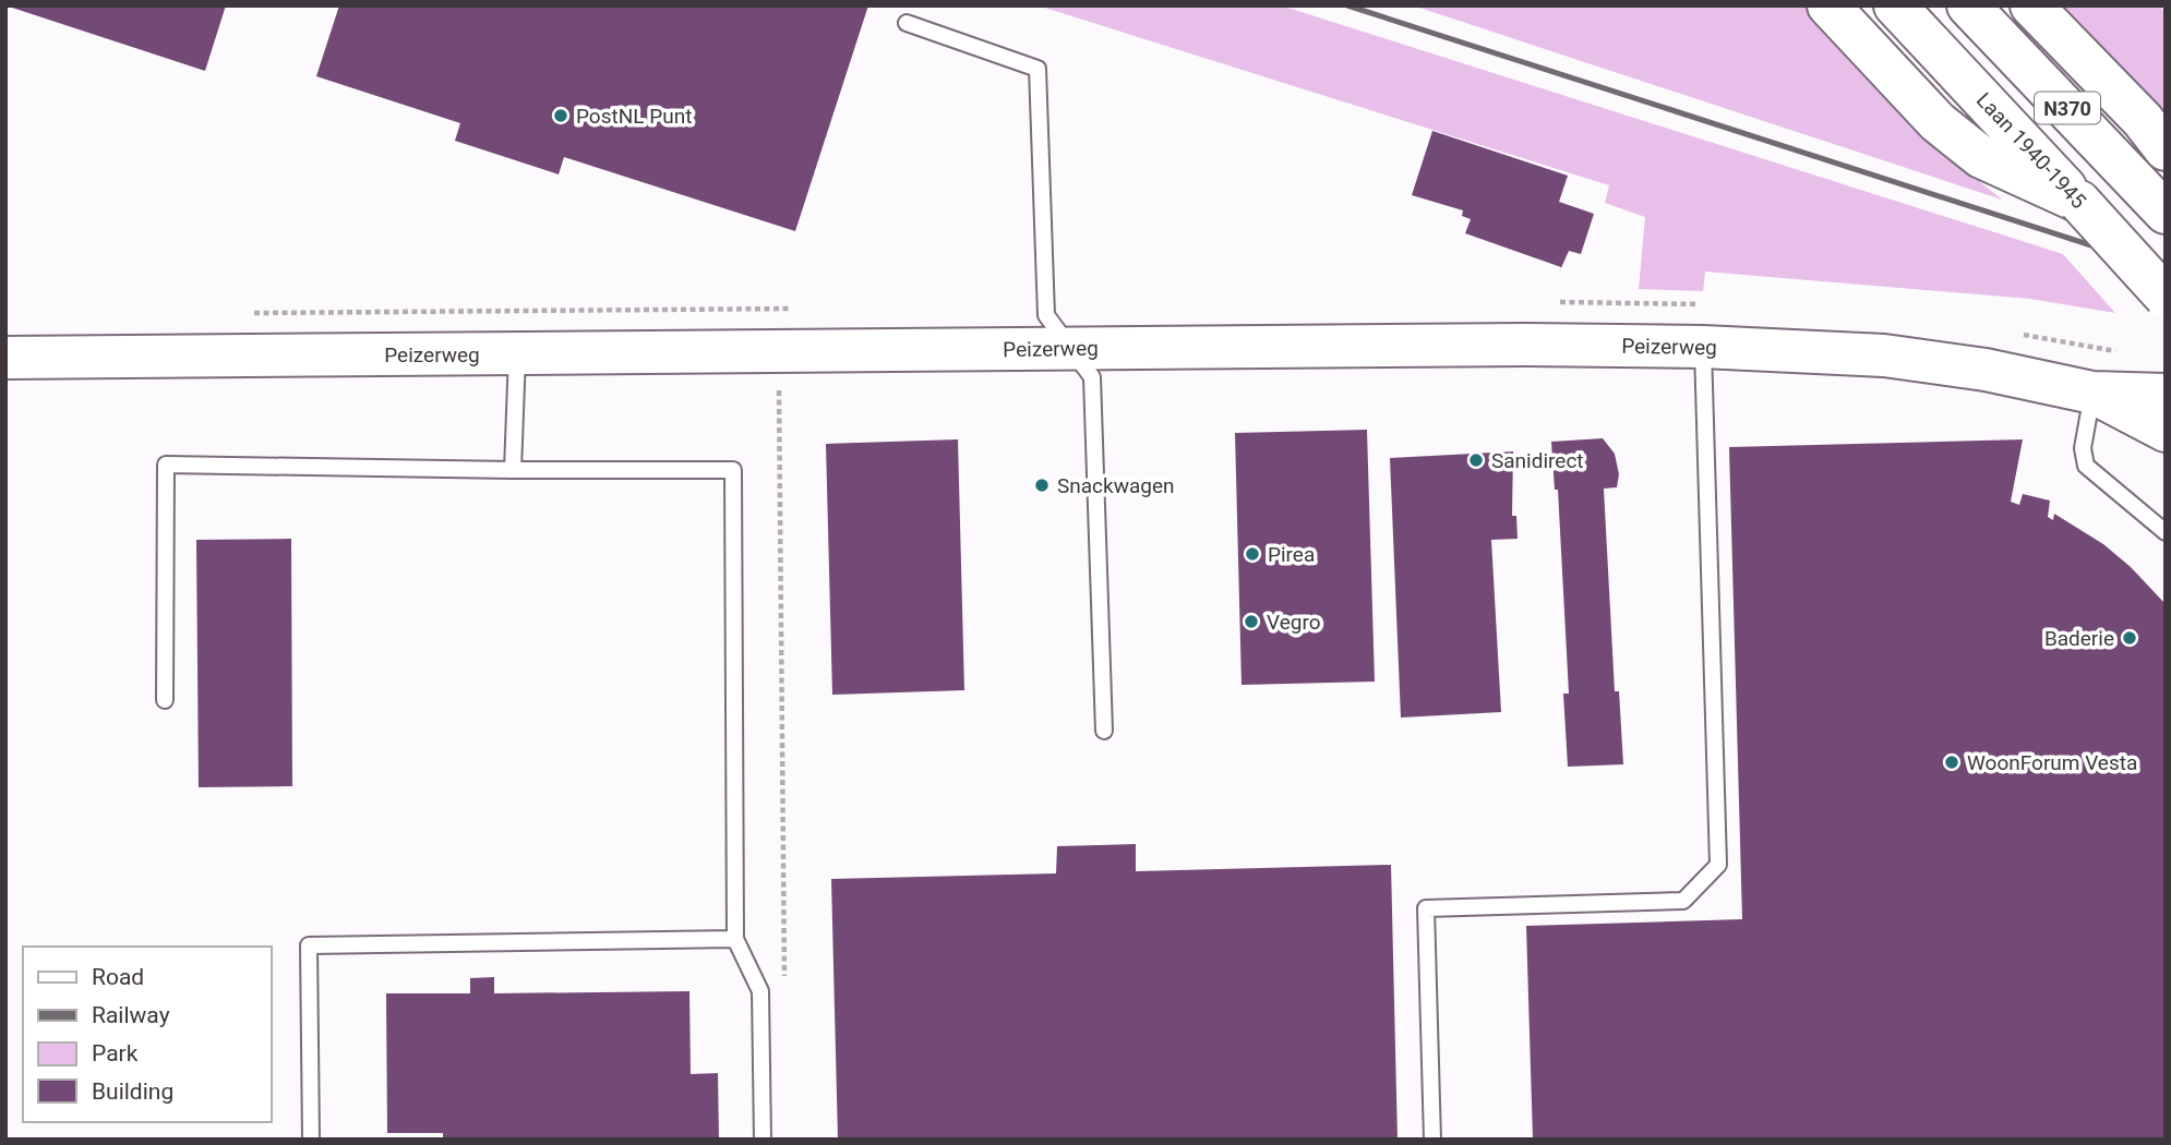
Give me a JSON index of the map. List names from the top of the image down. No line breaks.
{"streets":{"main road":["N370","Laan 1940-1945","Peizerweg"]},"crossings":[["N370","Laan 1940-1945"]],"places":["PostNL Punt","Sanidirect","Snackwagen","Pirea","Vegro","Baderie","WoonForum Vesta"],"legend":["Road","Railway","Park","Building"]}
